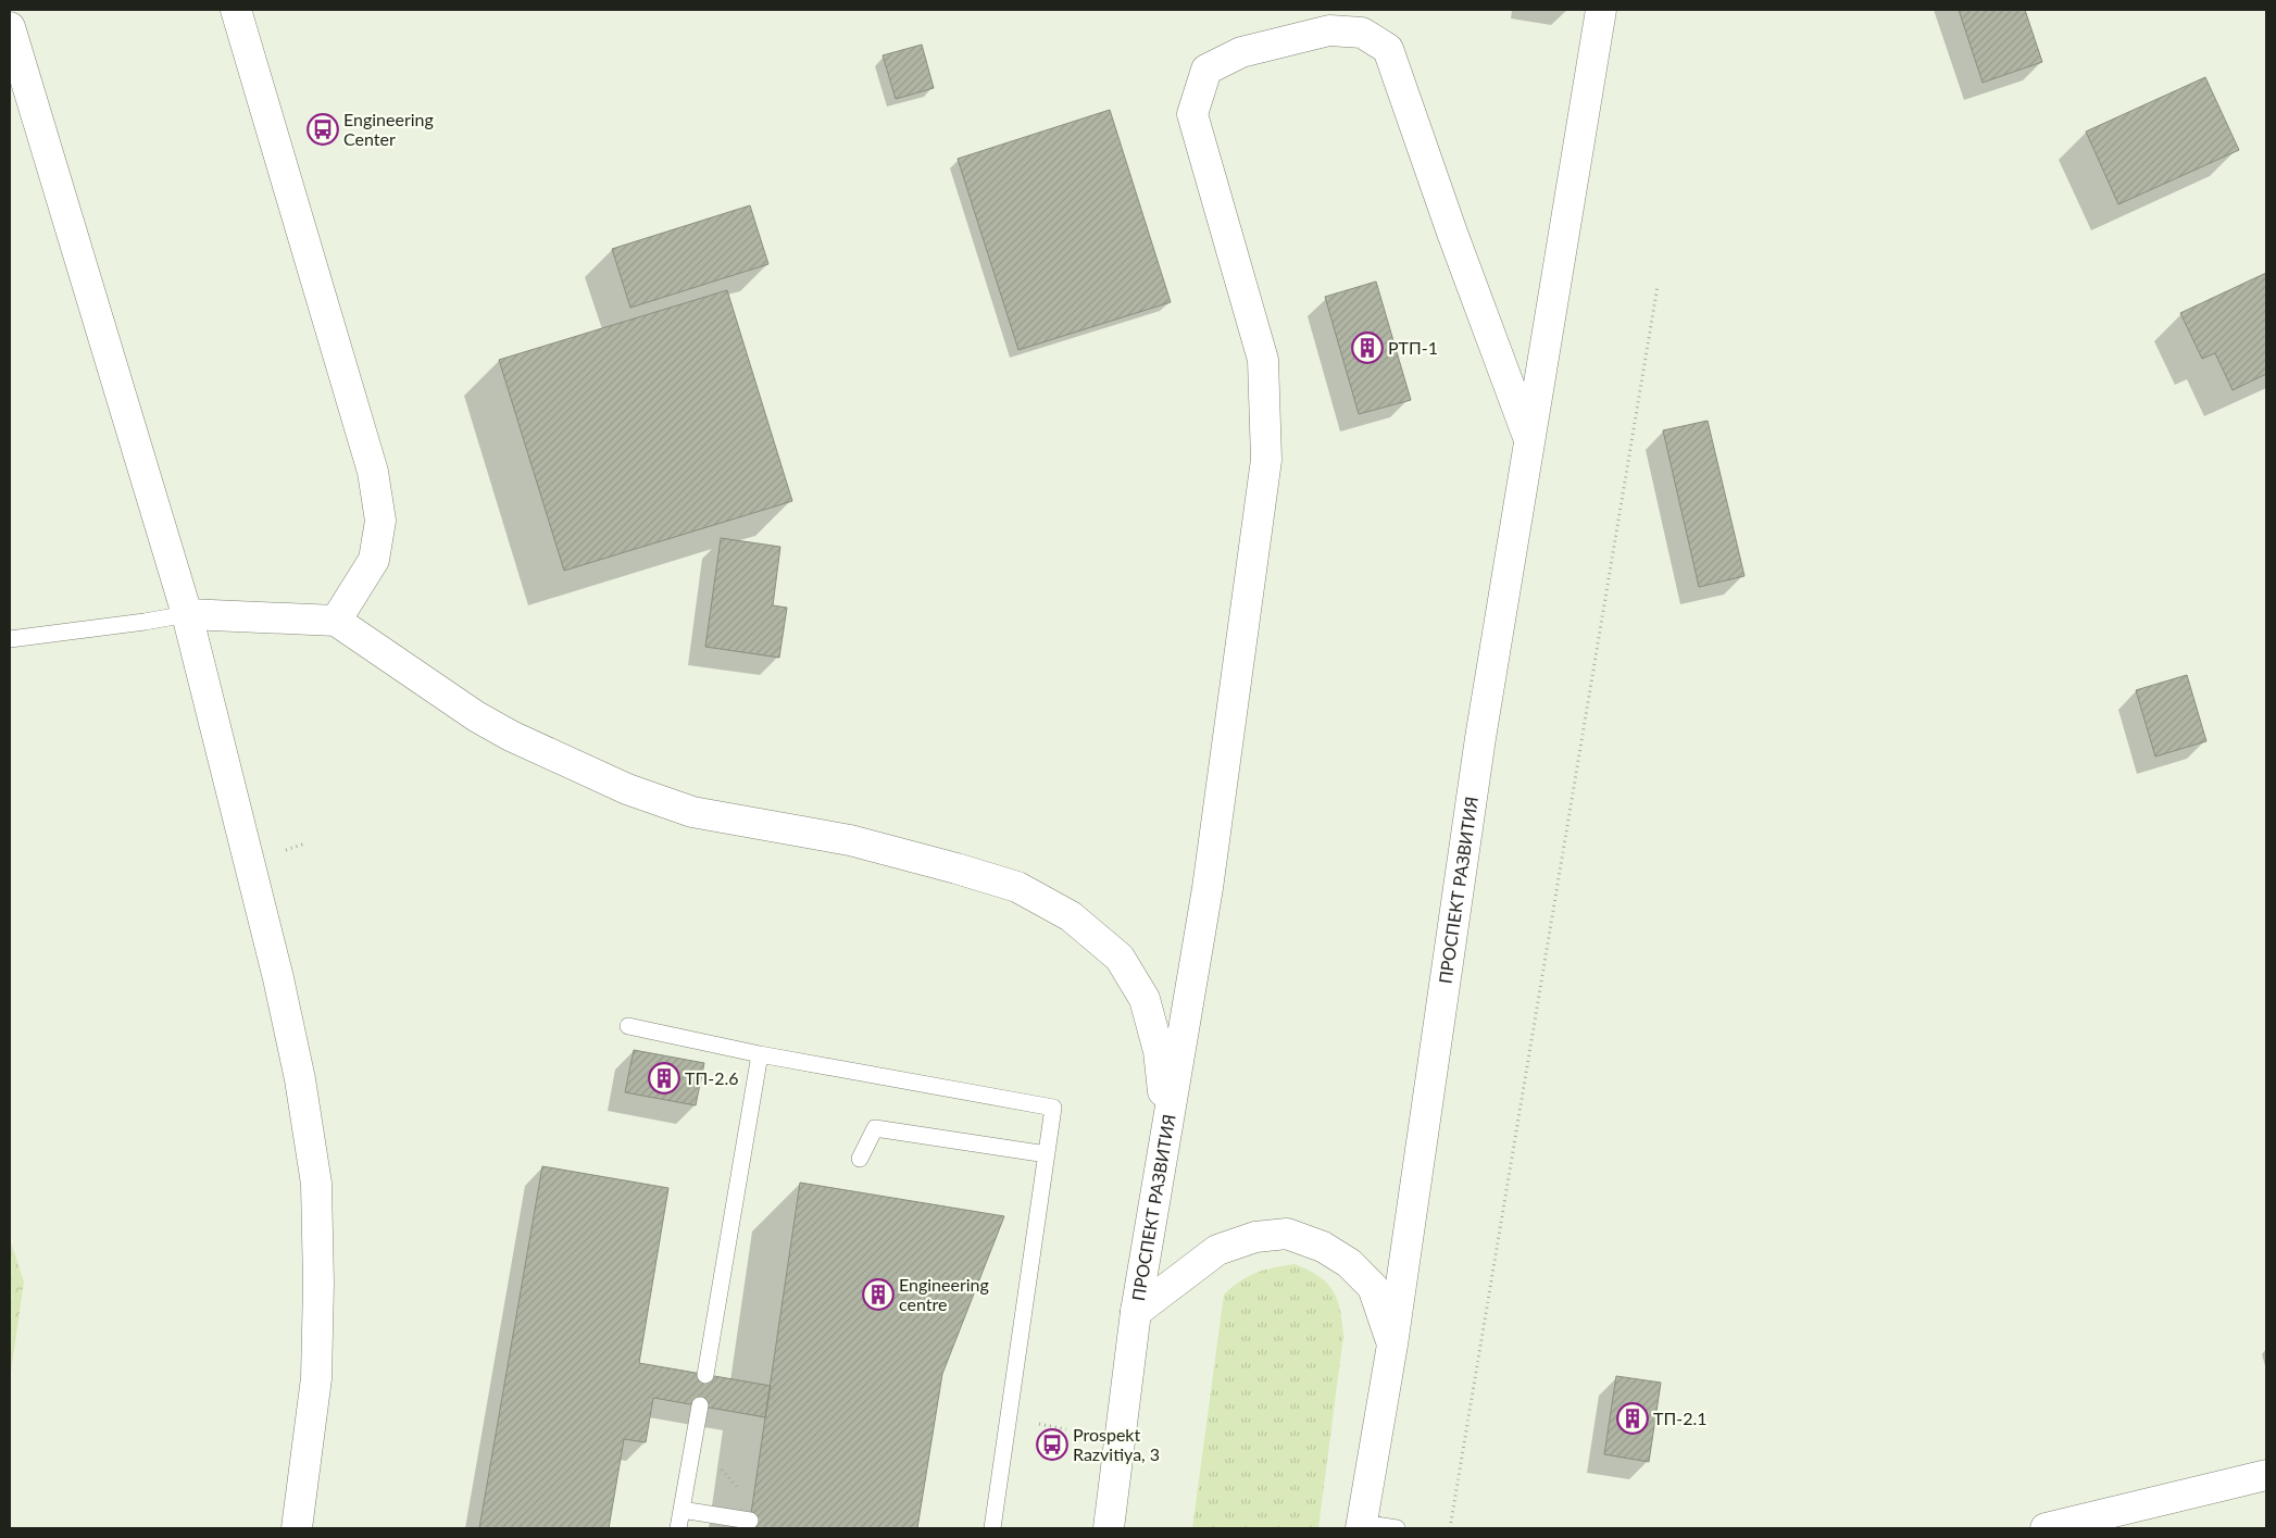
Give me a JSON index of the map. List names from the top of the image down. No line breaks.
{"streets":{"street":["ПРОСПЕКТ РАЗВИТИЯ"]},"places":{"bus stop":["Engineering Center","Prospekt Razvitiya, 3"],"building":["РТП-1","ТП-2.6","Engineering centre","ТП-2.1"]}}
